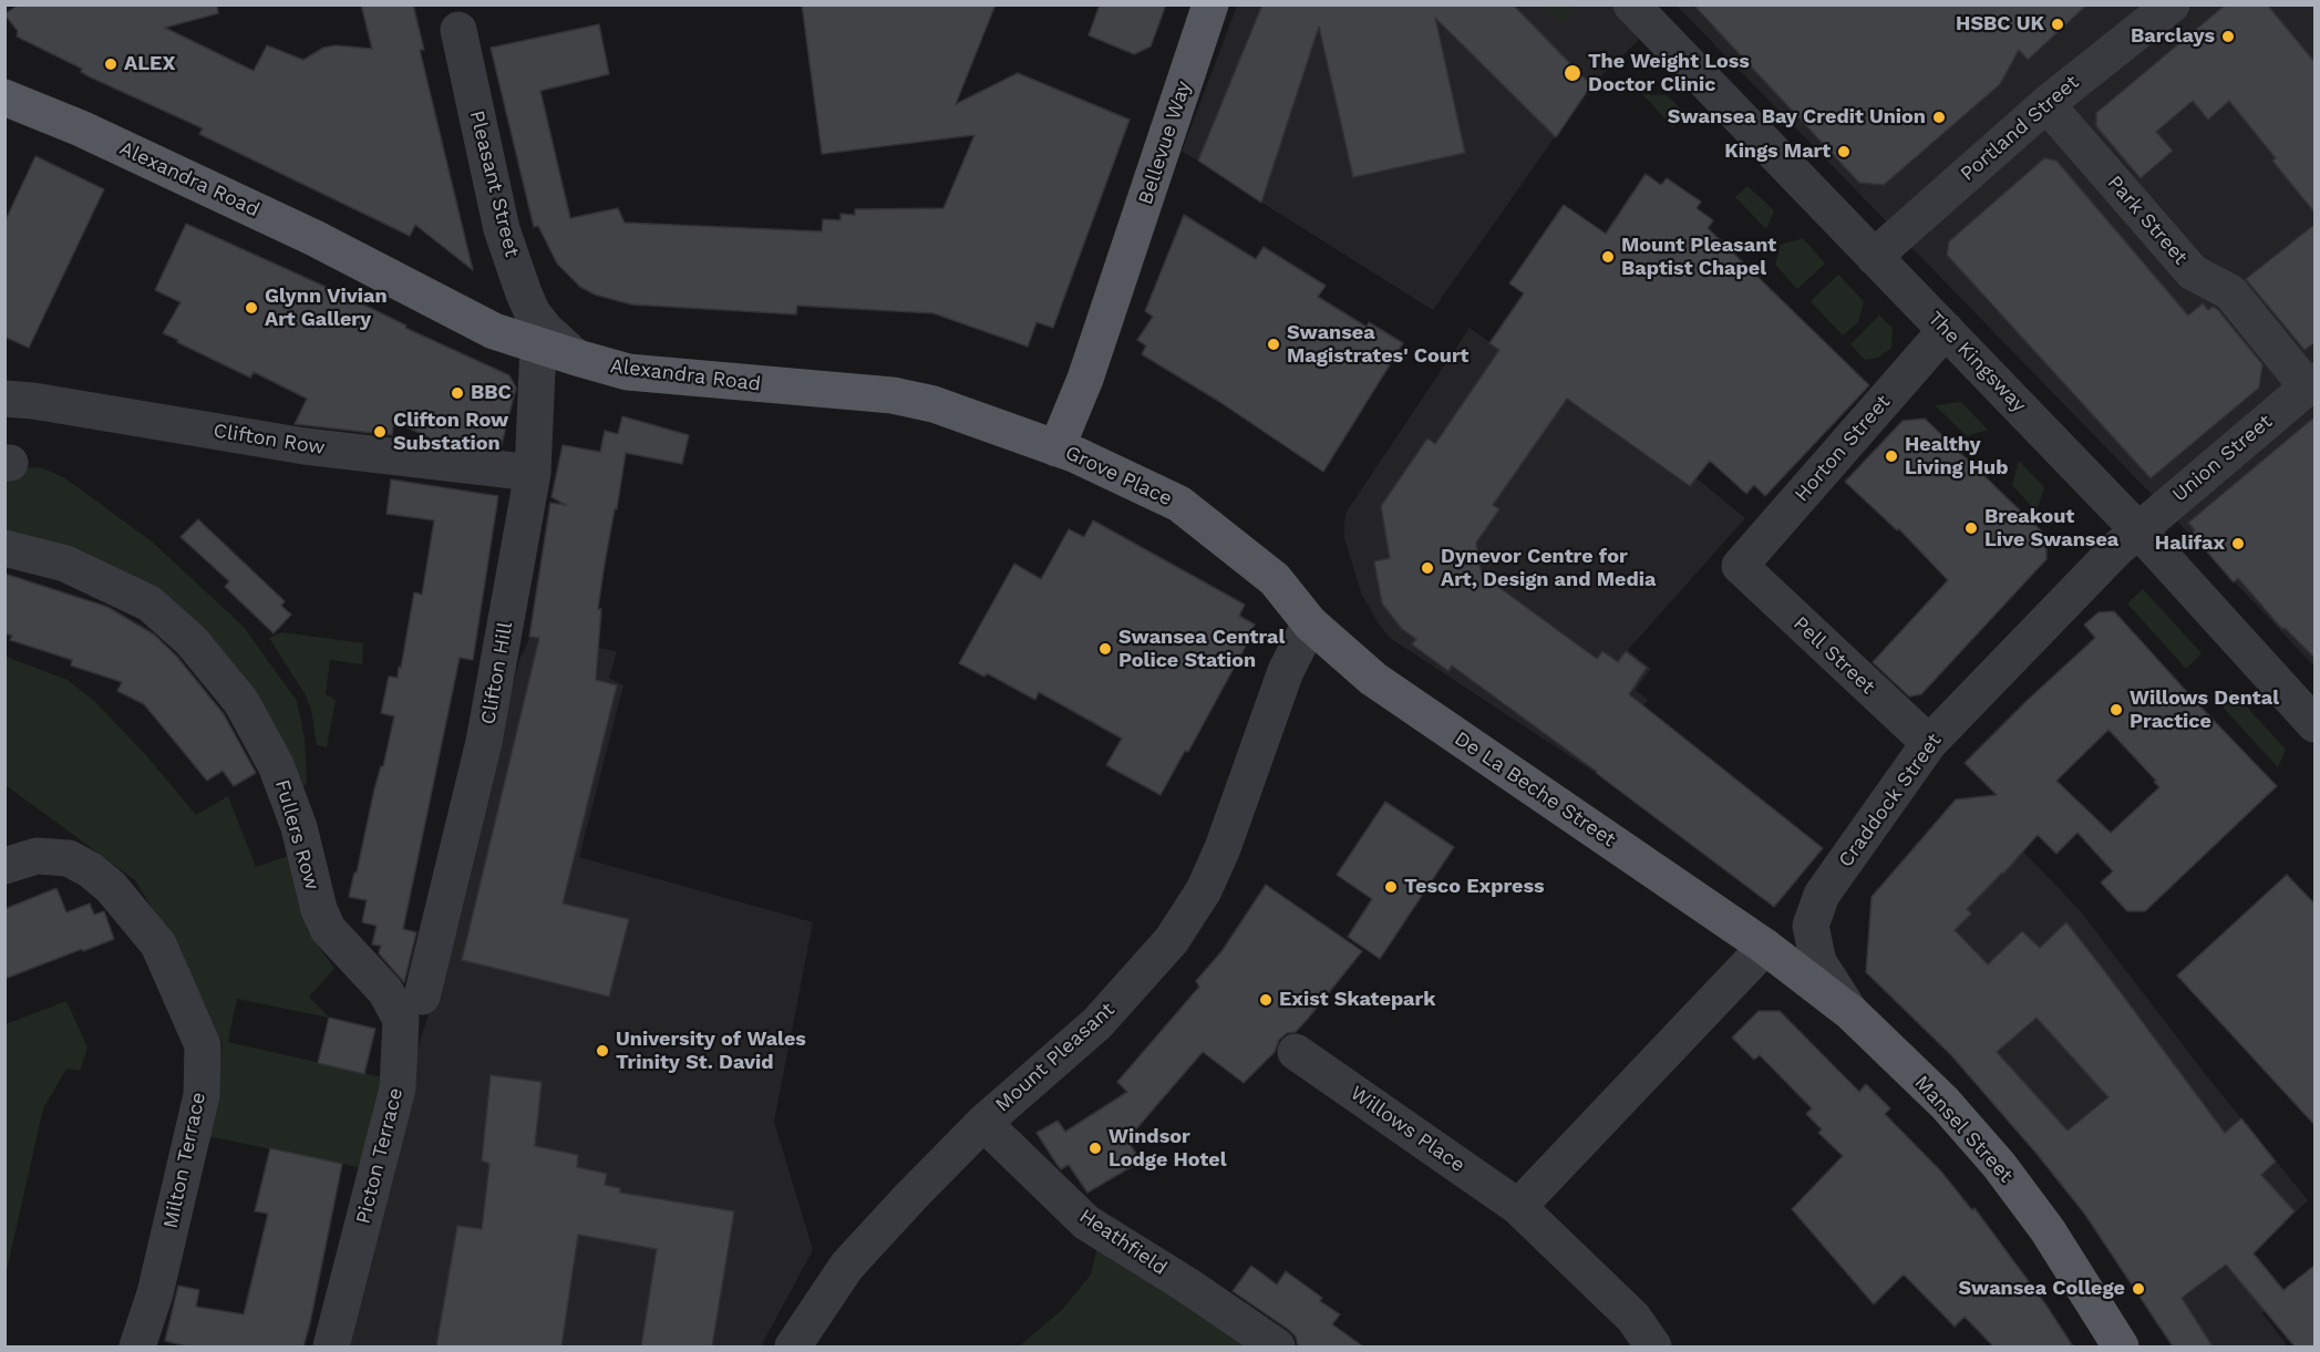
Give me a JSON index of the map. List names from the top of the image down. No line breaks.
{"streets":{"main road":["Bellevue Way","Alexandra Road","Grove Place","De La Beche Street","Mansel Street"],"street":["Portland Street","Pleasant Street","Park Street","The Kingsway","Clifton Row","Horton Street","Union Street","Pell Street","Clifton Hill","Craddock Street","Fullers Row","Mount Pleasant","Willows Place","Picton Terrace","Milton Terrace","Heathfield"]},"crossings":[["Portland Street","Park Street"],["Portland Street","The Kingsway"],["Bellevue Way","Grove Place"],["Alexandra Road","Pleasant Street"],["Alexandra Road","Grove Place"],["Alexandra Road","Clifton Hill"],["Park Street","Union Street"],["The Kingsway","Horton Street"],["The Kingsway","Union Street"],["The Kingsway","Craddock Street"],["Clifton Row","Clifton Hill"],["Horton Street","Pell Street"],["Union Street","Craddock Street"],["Grove Place","De La Beche Street"],["Grove Place","Mount Pleasant"],["Pell Street","Craddock Street"],["De La Beche Street","Mount Pleasant"],["De La Beche Street","Mansel Street"],["Craddock Street","Mansel Street"],["Fullers Row","Picton Terrace"],["Mount Pleasant","Heathfield"]],"places":["HSBC UK","Barclays","ALEX","The Weight Loss Doctor Clinic","Swansea Bay Credit Union","Kings Mart","Mount Pleasant Baptist Chapel","Glynn Vivian Art Gallery","Swansea Magistrates' Court","BBC","Clifton Row Substation","Healthy Living Hub","Breakout Live Swansea","Halifax","Dynevor Centre for Art, Design and Media","Swansea Central Police Station","Willows Dental Practice","Tesco Express","Exist Skatepark","University of Wales Trinity St. David","Windsor Lodge Hotel","Swansea College"]}
